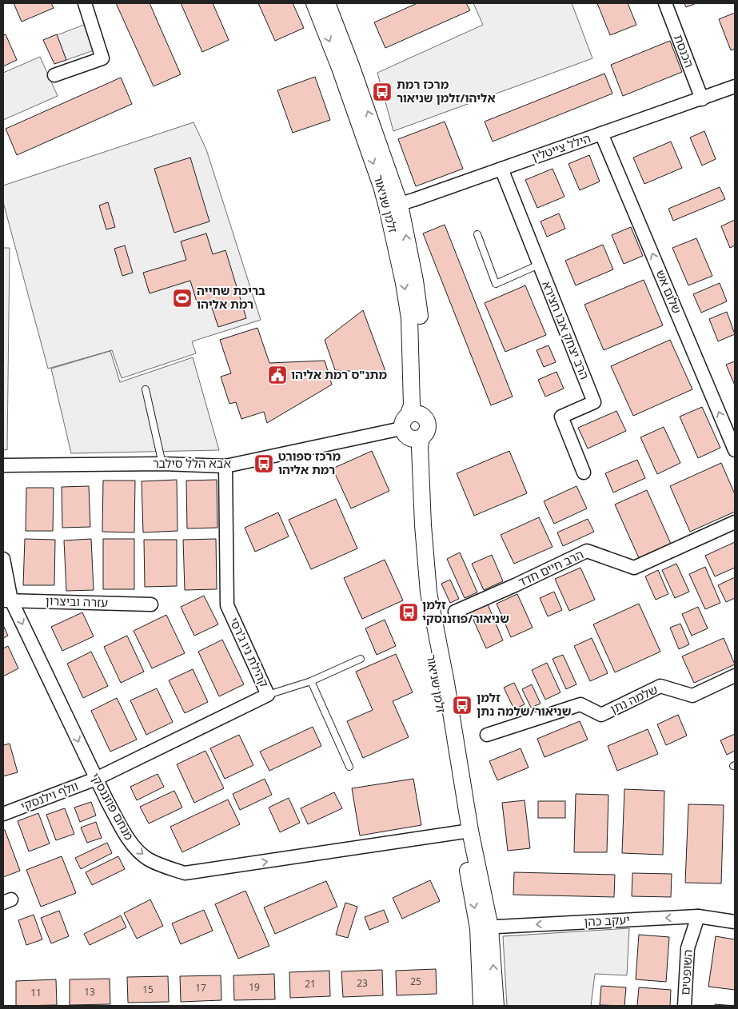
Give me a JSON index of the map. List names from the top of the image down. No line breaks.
{"streets":{"street":["הכנסת","הילל צייטלין","זלמן שניאור","שלום אש","הרב יצחק אבו חצירא","אבא הלל סילבר","הרב חיים חדד","עזרה וביצרון","קהילת ניו ג'רסי","שלמה נתן","וולף וילנסקי","מנחם פוזננסקי","יעקב כהן","השופטים"]},"crossings":[["הכנסת","הילל צייטלין"],["הילל צייטלין","זלמן שניאור"],["הילל צייטלין","שלום אש"],["הילל צייטלין","הרב יצחק אבו חצירא"],["זלמן שניאור","אבא הלל סילבר"],["זלמן שניאור","מנחם פוזננסקי"],["זלמן שניאור","יעקב כהן"],["אבא הלל סילבר","קהילת ניו ג'רסי"],["עזרה וביצרון","מנחם פוזננסקי"],["קהילת ניו ג'רסי","וולף וילנסקי"],["קהילת ניו ג'רסי","מנחם פוזננסקי"],["וולף וילנסקי","מנחם פוזננסקי"],["יעקב כהן","השופטים"]],"one_way":["שלום אש","מנחם פוזננסקי","יעקב כהן"],"places":{"bus stop":["מרכז רמת אליהו/זלמן שניאור","מרכז ספורט רמת אליהו","זלמן שניאור/פוזננסקי","זלמן שניאור/שלמה נתן"],"sports":["בריכת שחייה רמת אליהו"],"public building":["מתנ\"ס רמת אליהו"]},"house_numbers":["25","23","21","19","17","15","13","11"]}
